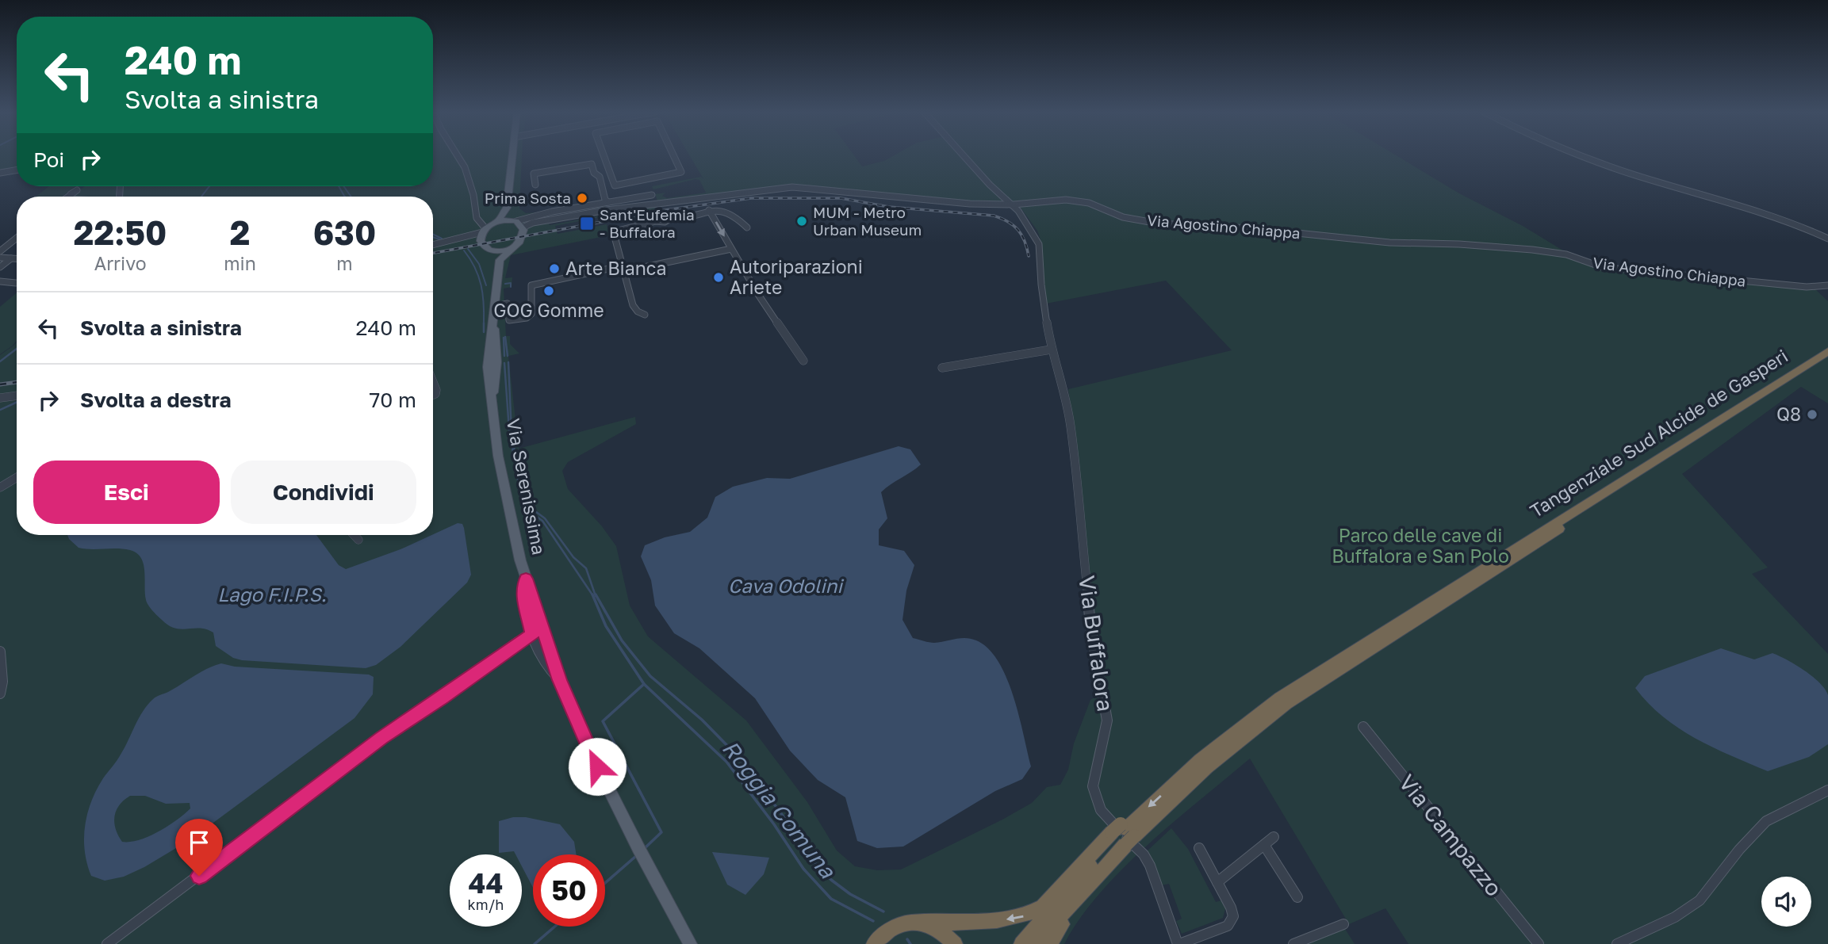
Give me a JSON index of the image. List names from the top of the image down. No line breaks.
{"streets":{"highway":["Tangenziale Sud Alcide de Gasperi"],"main road":["Via Serenissima"],"street":["Via Agostino Chiappa","Via Buffalora","Via Campazzo"]},"crossings":[["Via Agostino Chiappa","Via Buffalora"]],"water":["Cava Odolini","Lago F.I.P.S.","Roggia Comuna"],"parks":["Parco delle cave di Buffalora e San Polo"],"places":{"other":["Prima Sosta","MUM - Metro Urban Museum","Arte Bianca","Autoriparazioni Ariete","GOG Gomme","Q8"],"transit":["Sant'Eufemia - Buffalora"]},"page":{"turn":["240 m","Svolta a sinistra"],"then":"Poi","eta":["22:50","Arrivo","2","min","630","m"],"list":[{"name":"Svolta a sinistra","value":"240 m"},{"name":"Svolta a destra","value":"70 m"}],"buttons":["Esci","Condividi"],"speed":"44 km/h","limit":"50"}}
